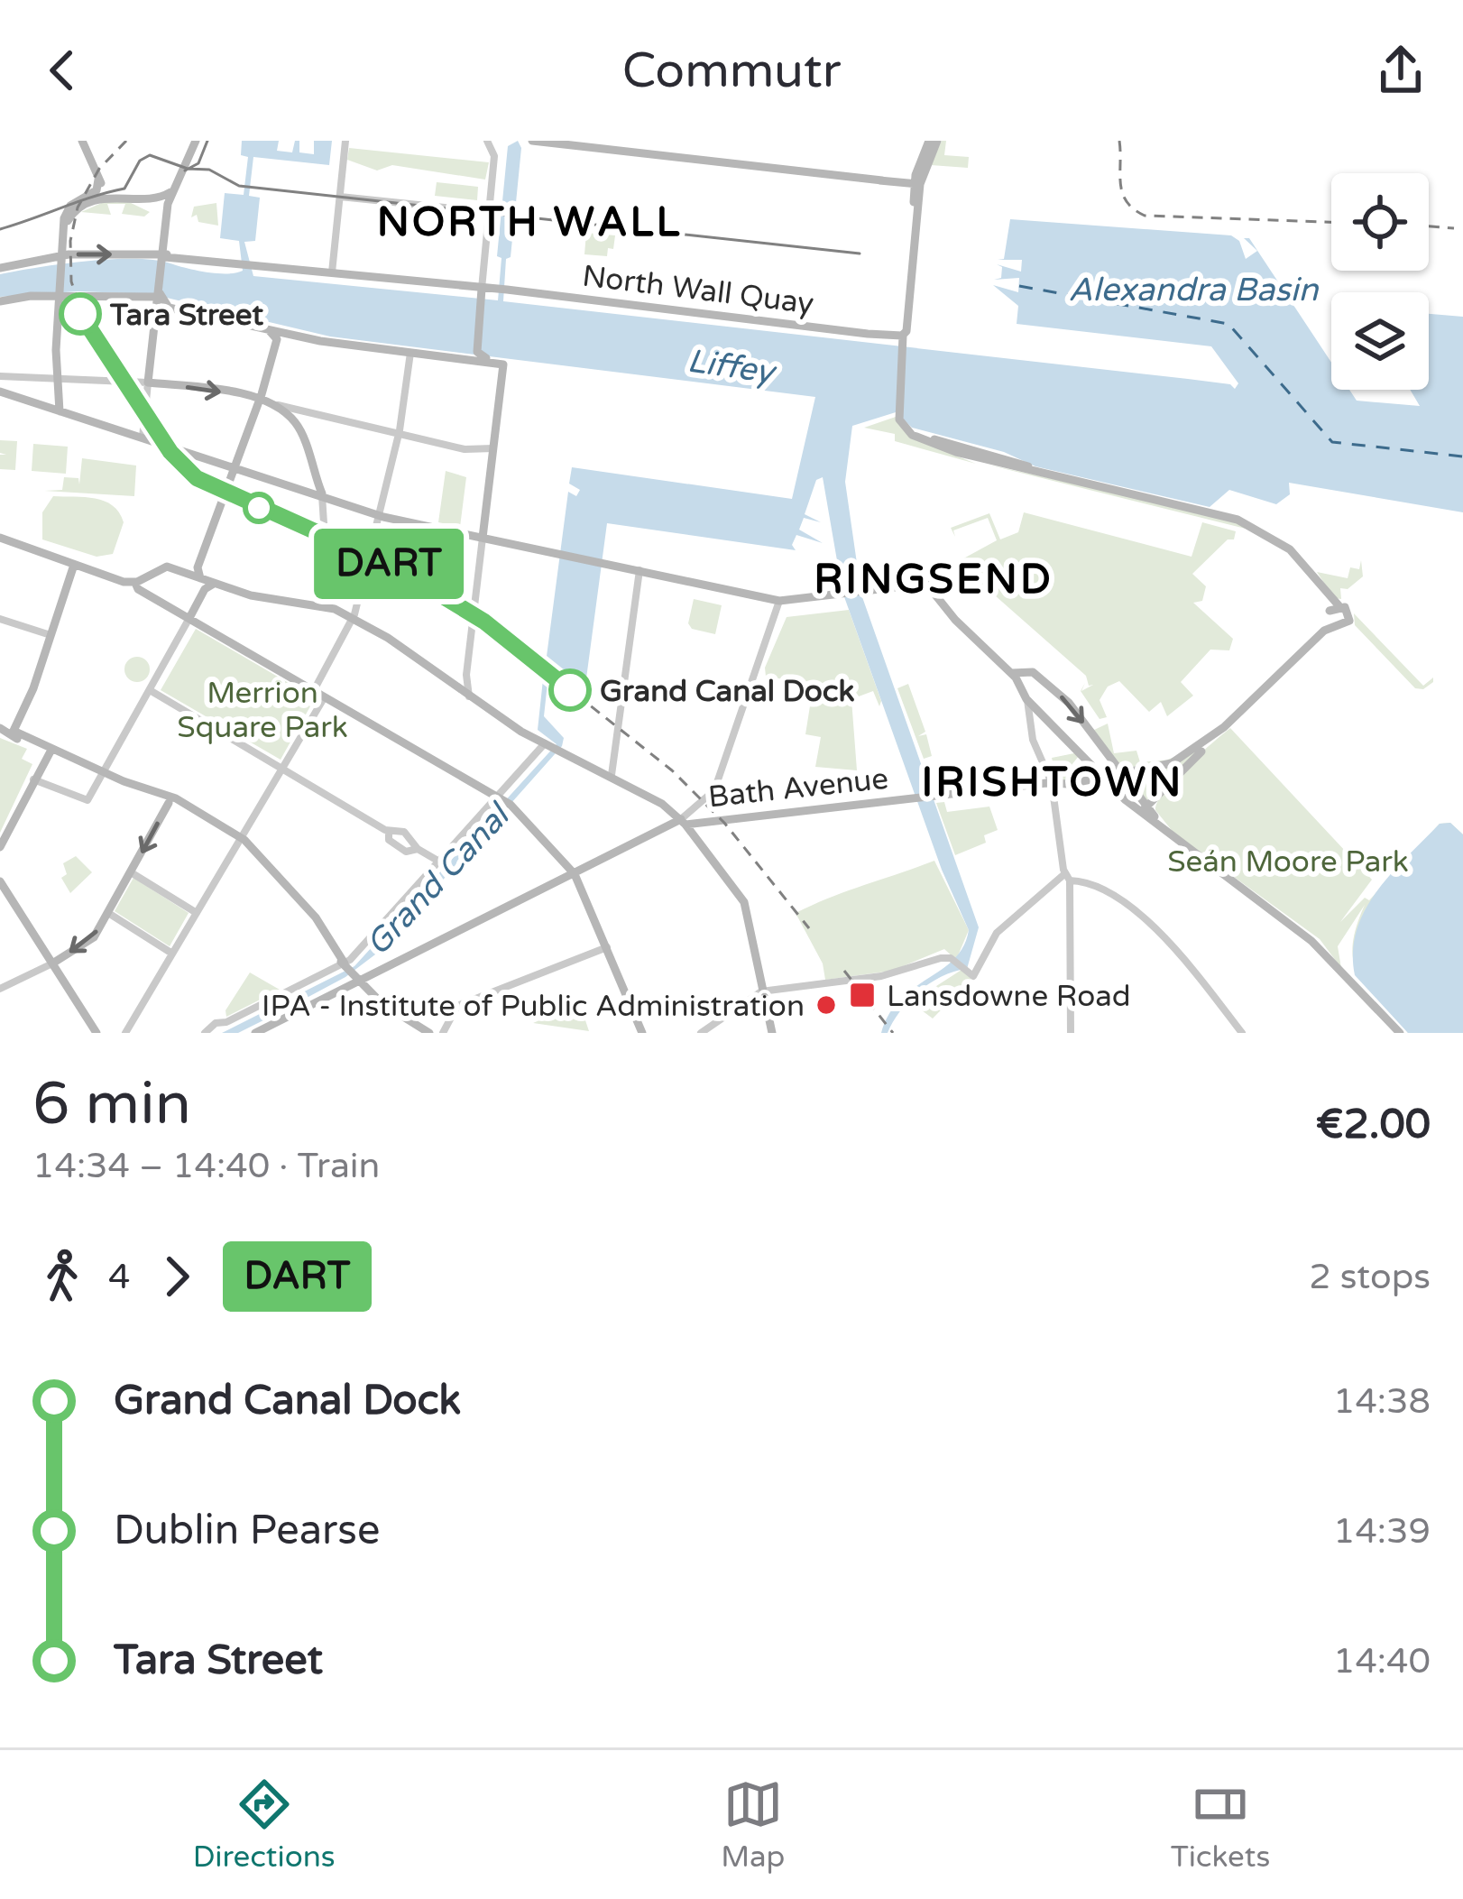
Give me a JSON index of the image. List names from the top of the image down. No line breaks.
{"streets":{"main road":["North Wall Quay","Bath Avenue"]},"districts":["NORTH WALL","RINGSEND","IRISHTOWN"],"water":["Alexandra Basin","Liffey","Grand Canal"],"parks":["Merrion Square Park","Seán Moore Park"],"places":{"other":["Tara Street","Grand Canal Dock","IPA - Institute of Public Administration"],"transit":["Lansdowne Road"]},"page":{"header":"Commutr","on_map":"DART","heading":["6 min","14:34 – 14:40 · Train","€2.00"],"legs":["4","DART","2 stops"],"list":[{"name":"Grand Canal Dock","value":"14:38"},{"name":"Dublin Pearse","value":"14:39"},{"name":"Tara Street","value":"14:40"}],"tabs":["Directions","Map","Tickets"]}}
